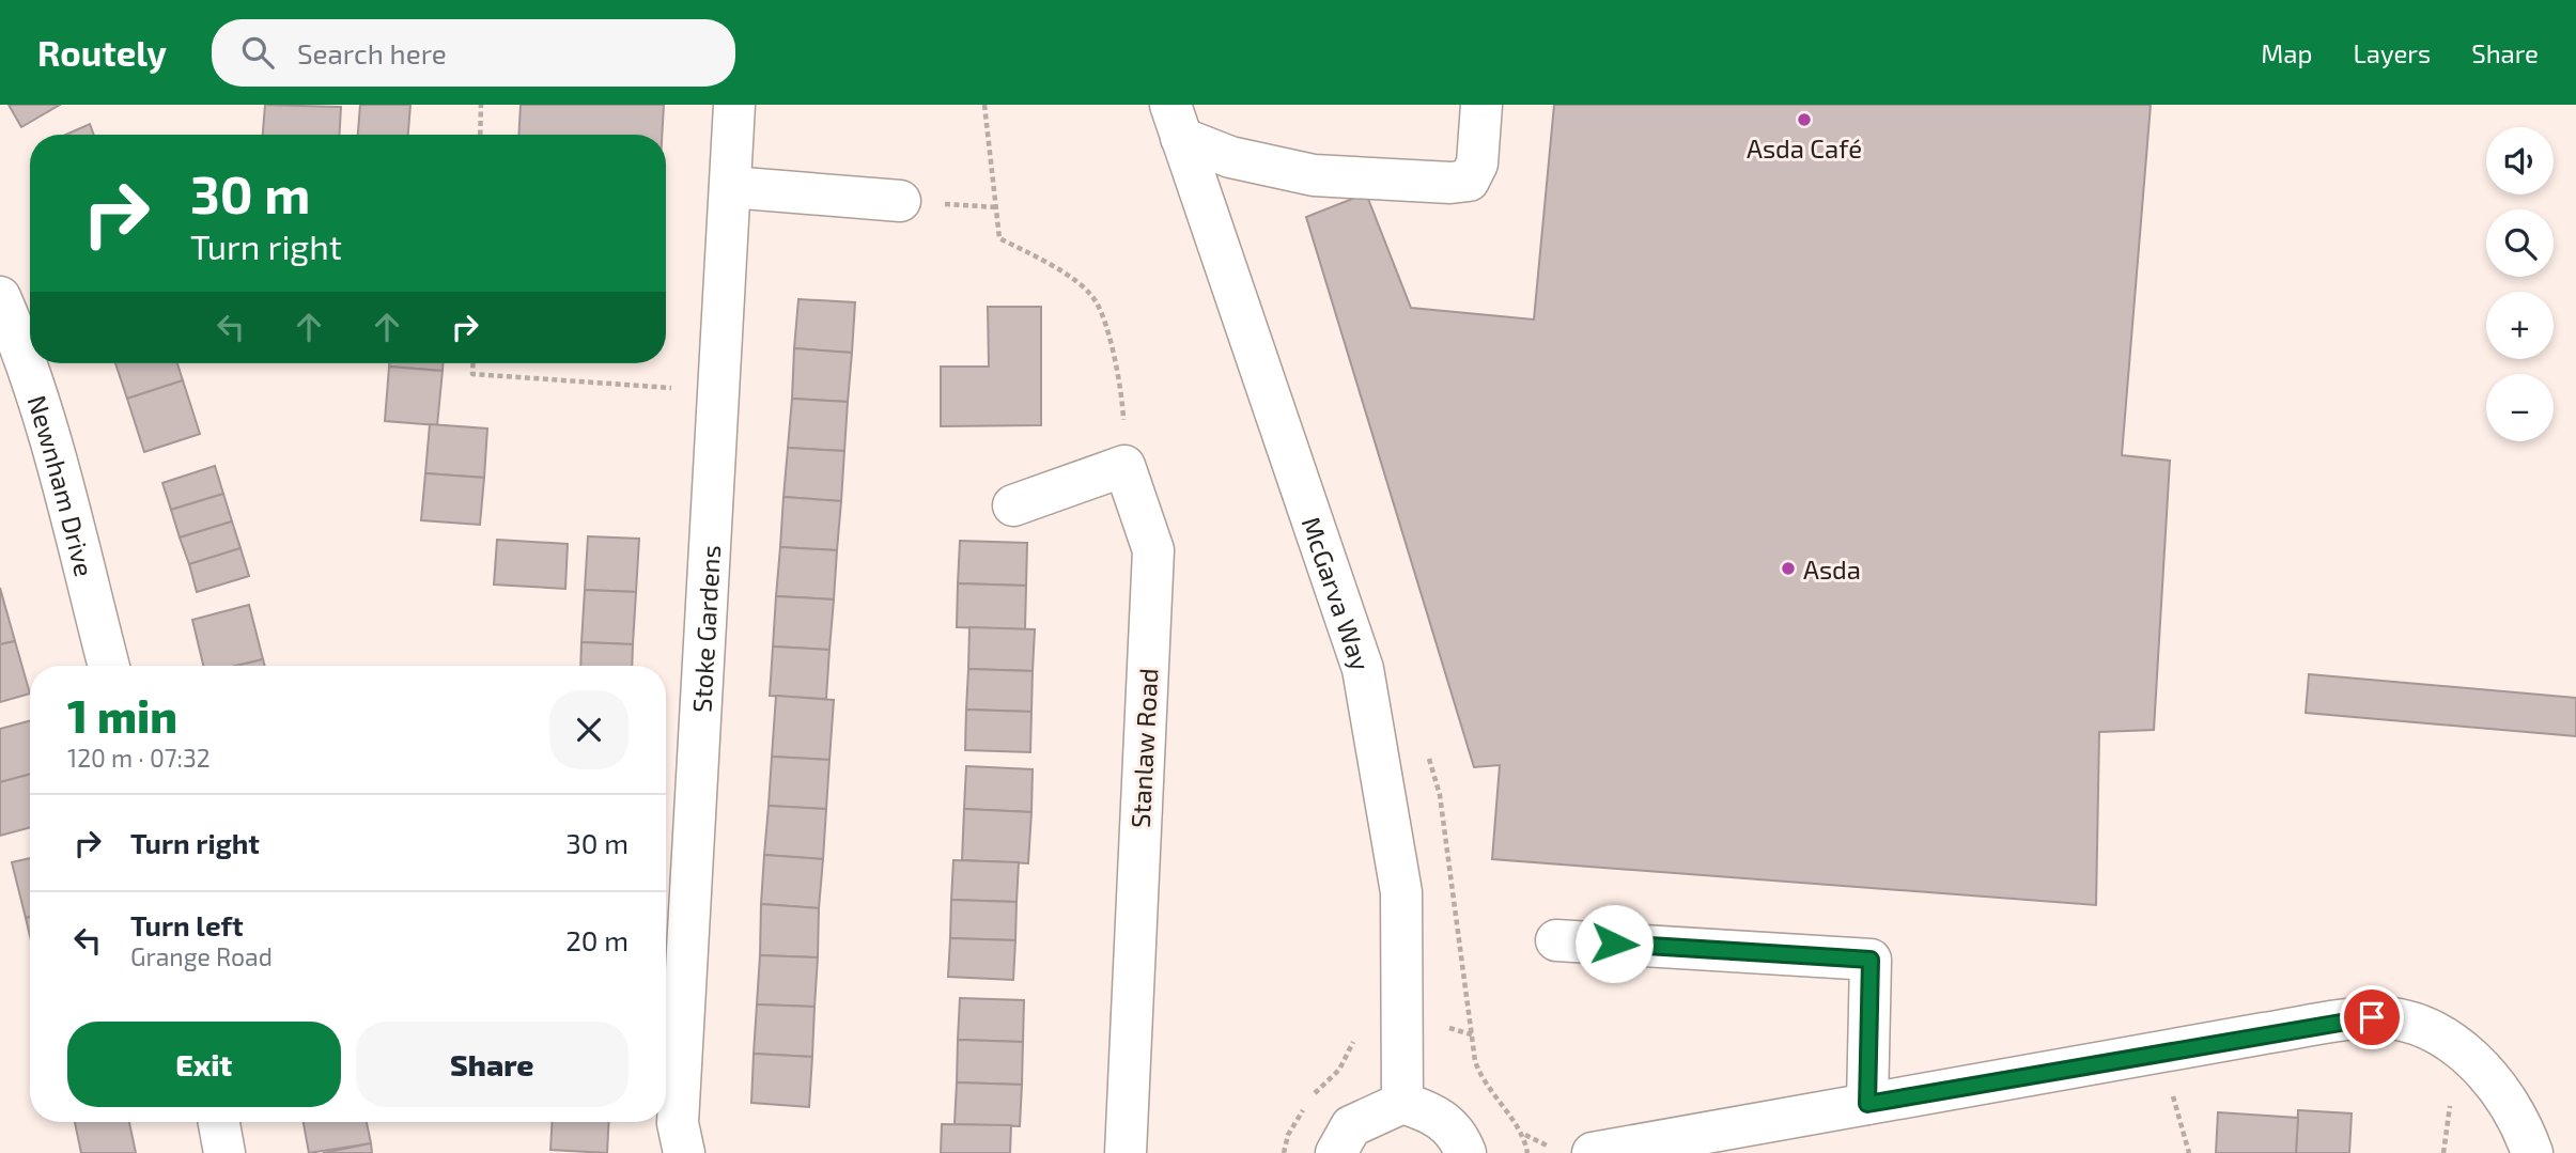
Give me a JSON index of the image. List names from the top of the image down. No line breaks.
{"streets":{"street":["Newnham Drive","McGarva Way","Stoke Gardens","Stanlaw Road"]},"places":["Asda Café","Asda"],"page":{"header":"Routely","search":"Search here","nav":["Map","Layers","Share"],"map_buttons":["+","−"],"turn":["30 m","Turn right"],"heading":["1 min","120 m · 07:32"],"list":[{"name":"Turn right","value":"30 m"},{"name":"Turn left","note":"Grange Road","value":"20 m"}],"buttons":["Exit","Share"]}}
